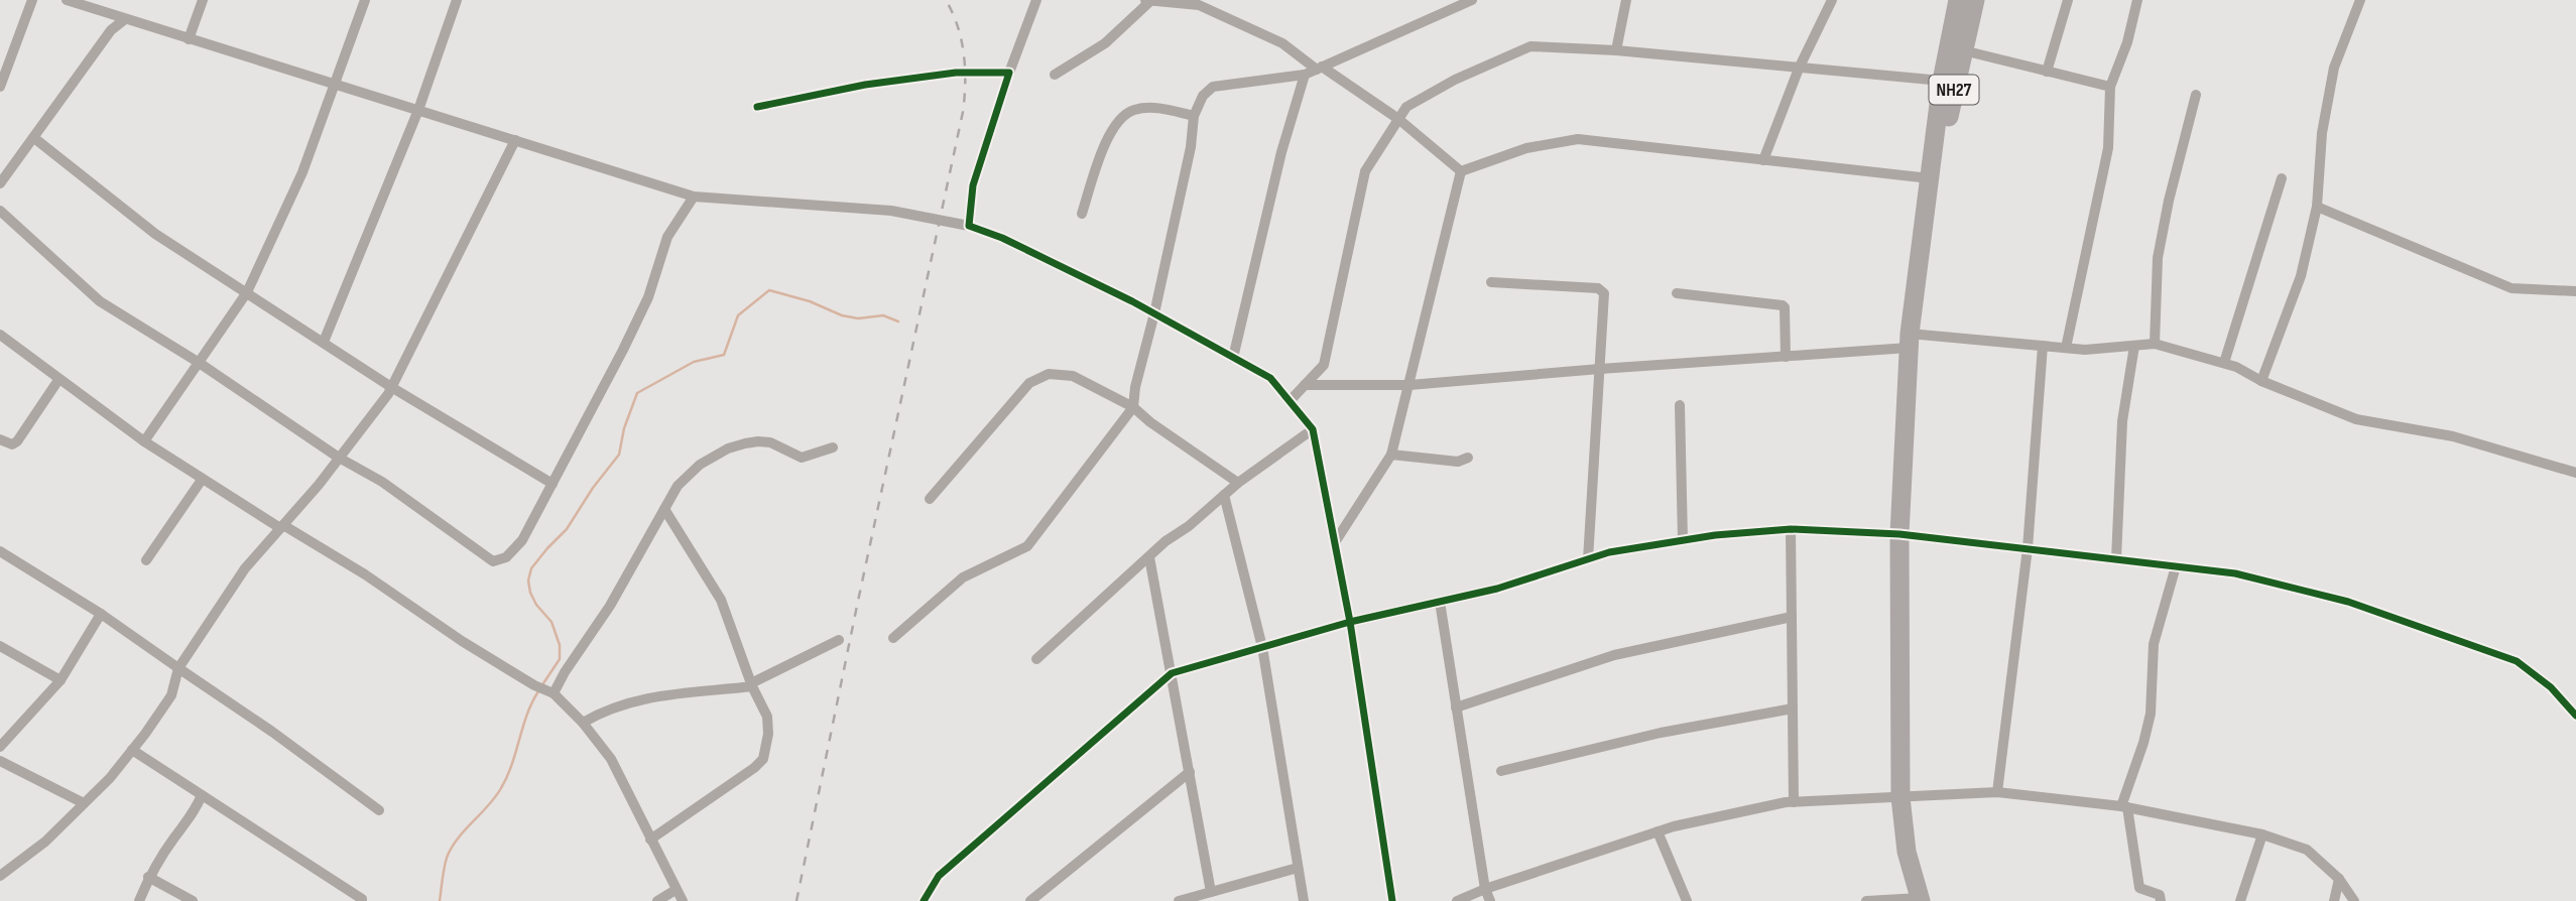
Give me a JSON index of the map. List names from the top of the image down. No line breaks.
{"streets":{"highway":["NH27"]}}
